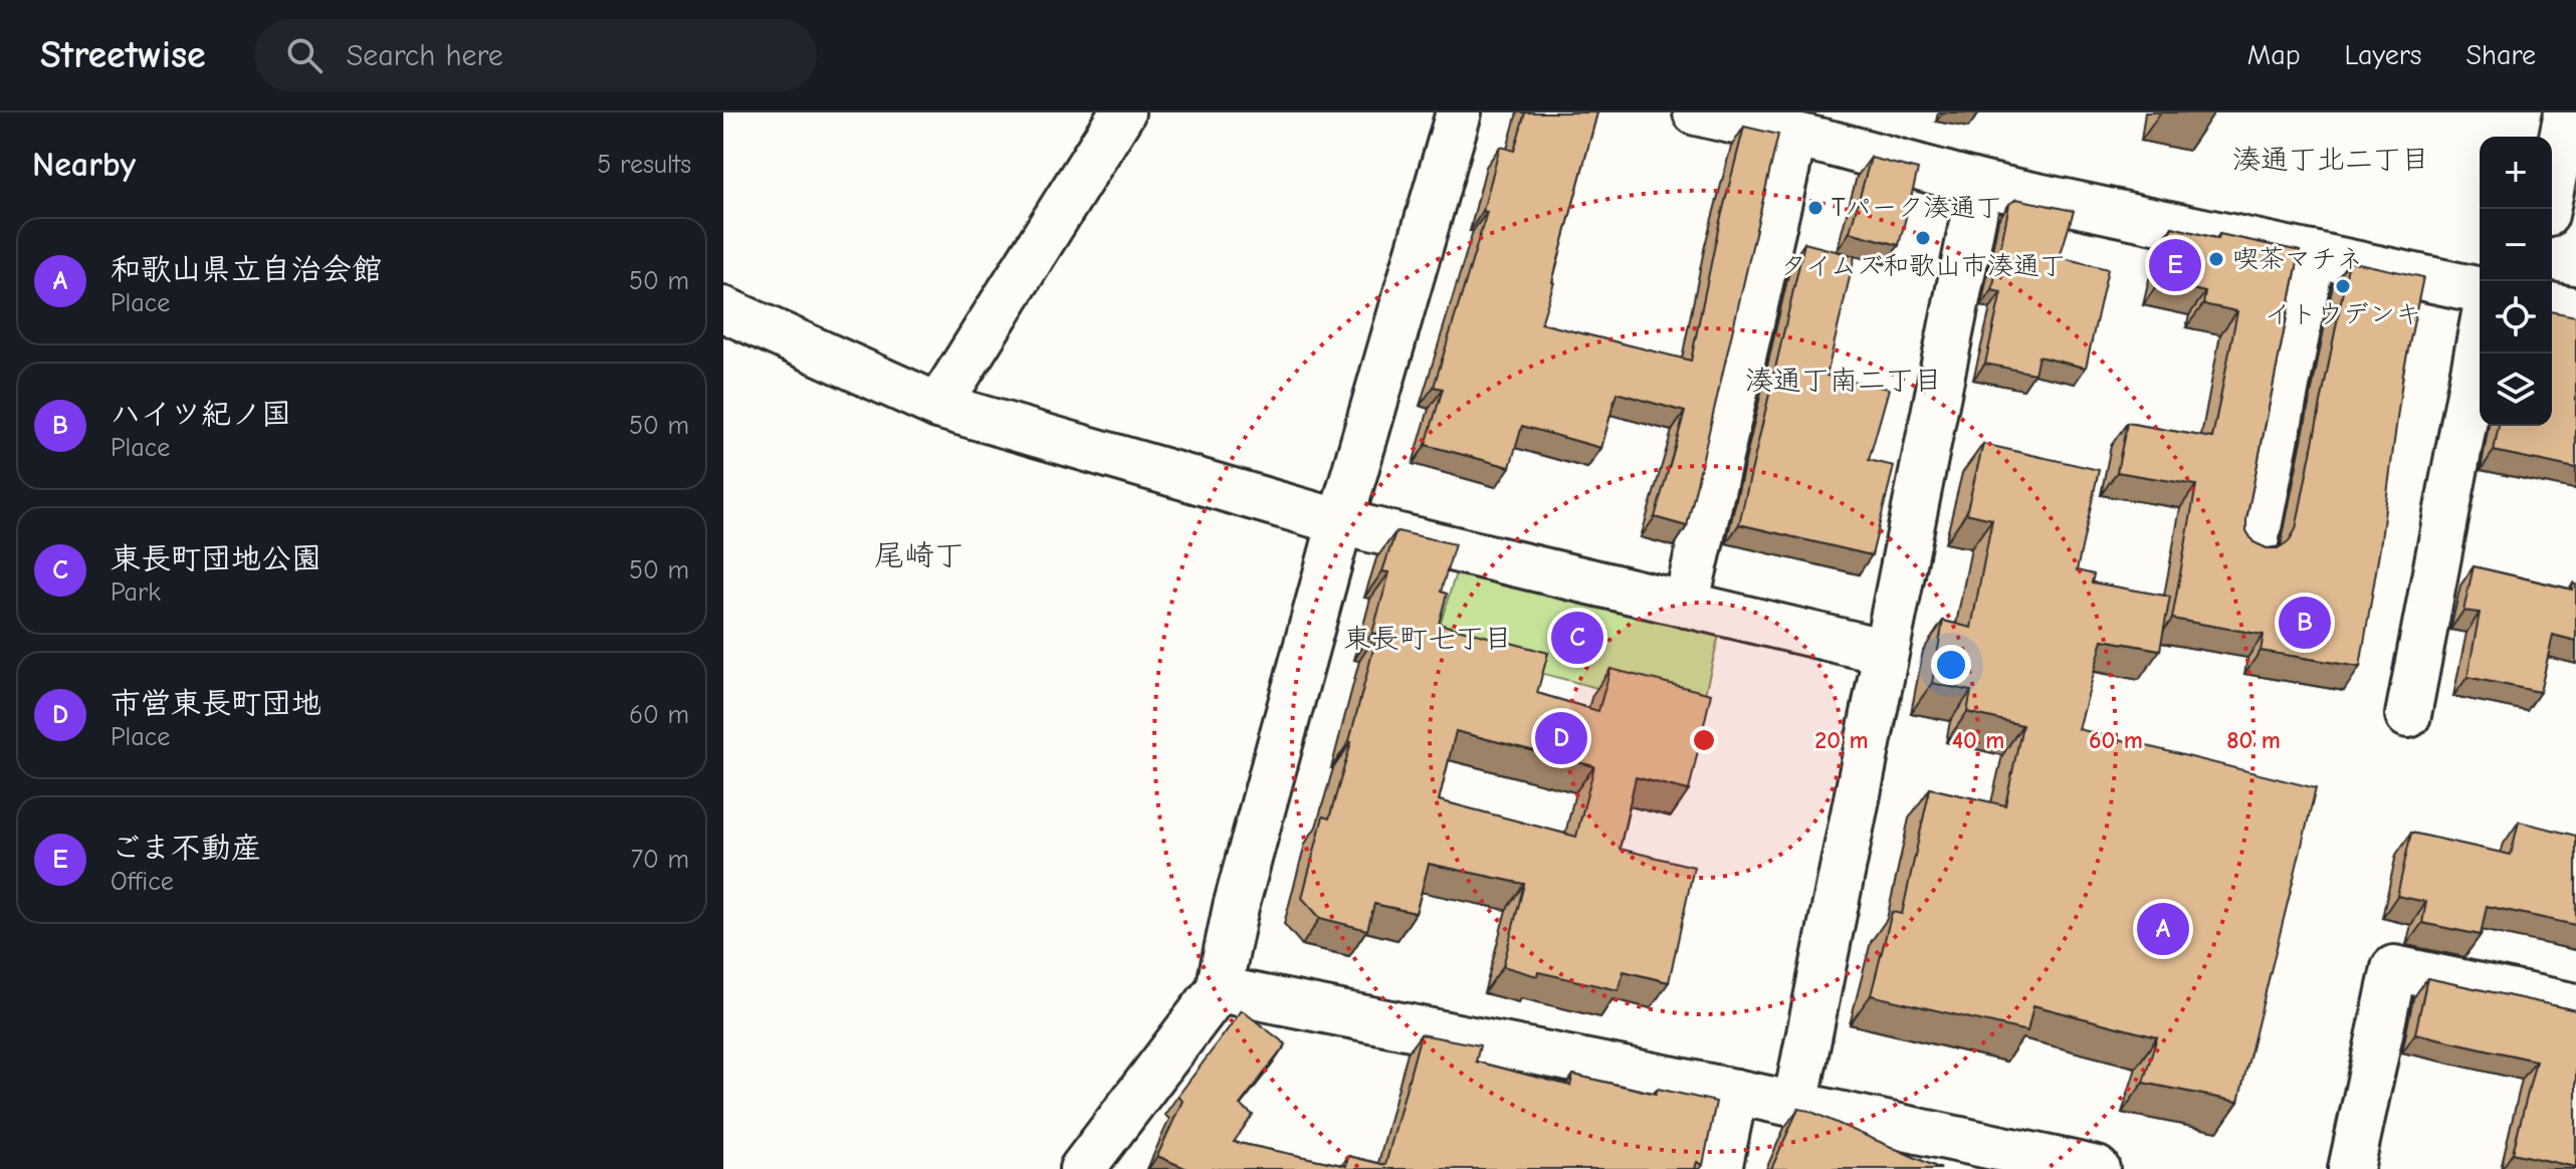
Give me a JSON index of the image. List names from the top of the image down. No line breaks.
{"districts":["湊通丁北二丁目","湊通丁南二丁目","尾崎丁","東長町七丁目"],"places":["Tパーク湊通丁","タイムズ和歌山市湊通丁","喫茶マチネ","イトウデンキ"],"page":{"header":"Streetwise","search":"Search here","nav":["Map","Layers","Share"],"heading":["Nearby","5 results"],"map_buttons":["+","−"],"list":[{"mark":"A","name":"和歌山県立自治会館","note":"Place","value":"50 m"},{"mark":"B","name":"ハイツ紀ノ国","note":"Place","value":"50 m"},{"mark":"C","name":"東長町団地公園","note":"Park","value":"50 m"},{"mark":"D","name":"市営東長町団地","note":"Place","value":"60 m"},{"mark":"E","name":"ごま不動産","note":"Office","value":"70 m"}],"pins":["E","B","C","D","A"]},"rings":["20 m","40 m","60 m","80 m"]}
